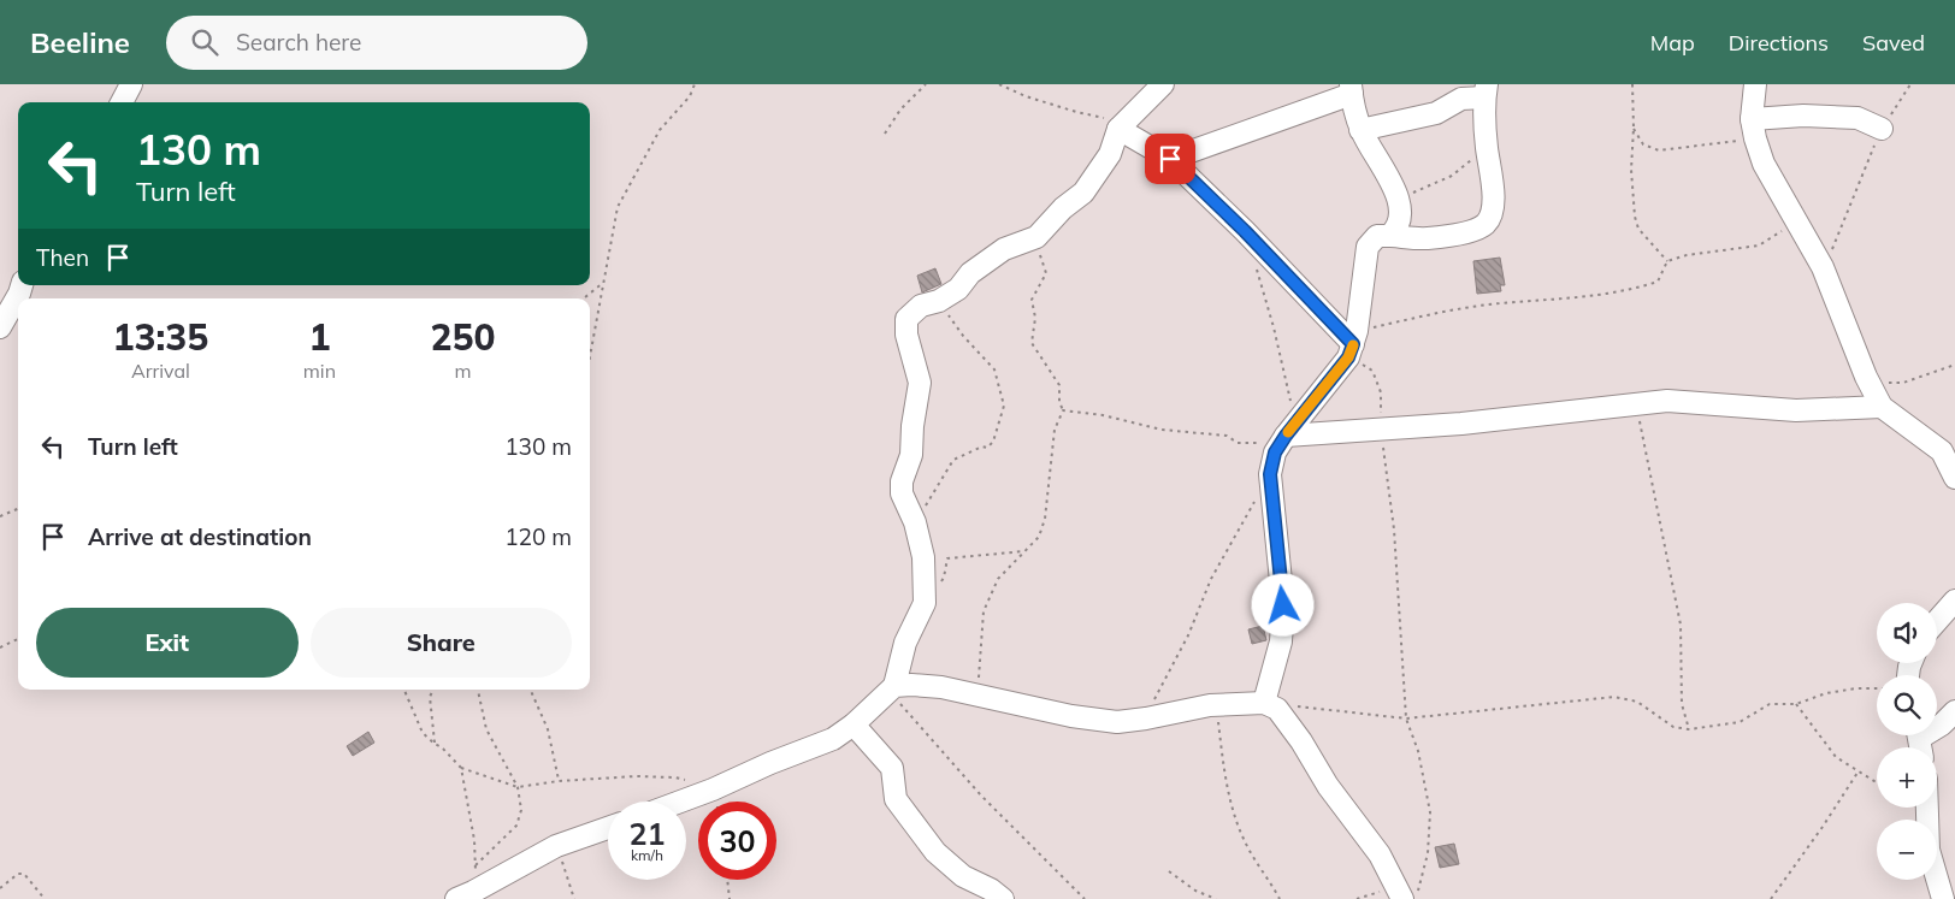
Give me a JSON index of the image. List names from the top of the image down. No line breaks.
{"page":{"header":"Beeline","search":"Search here","nav":["Map","Directions","Saved"],"turn":["130 m","Turn left"],"then":"Then","eta":["13:35","Arrival","1","min","250","m"],"list":[{"name":"Turn left","value":"130 m"},{"name":"Arrive at destination","value":"120 m"}],"buttons":["Exit","Share"],"map_buttons":["+","−"],"speed":"21 km/h","limit":"30"}}
